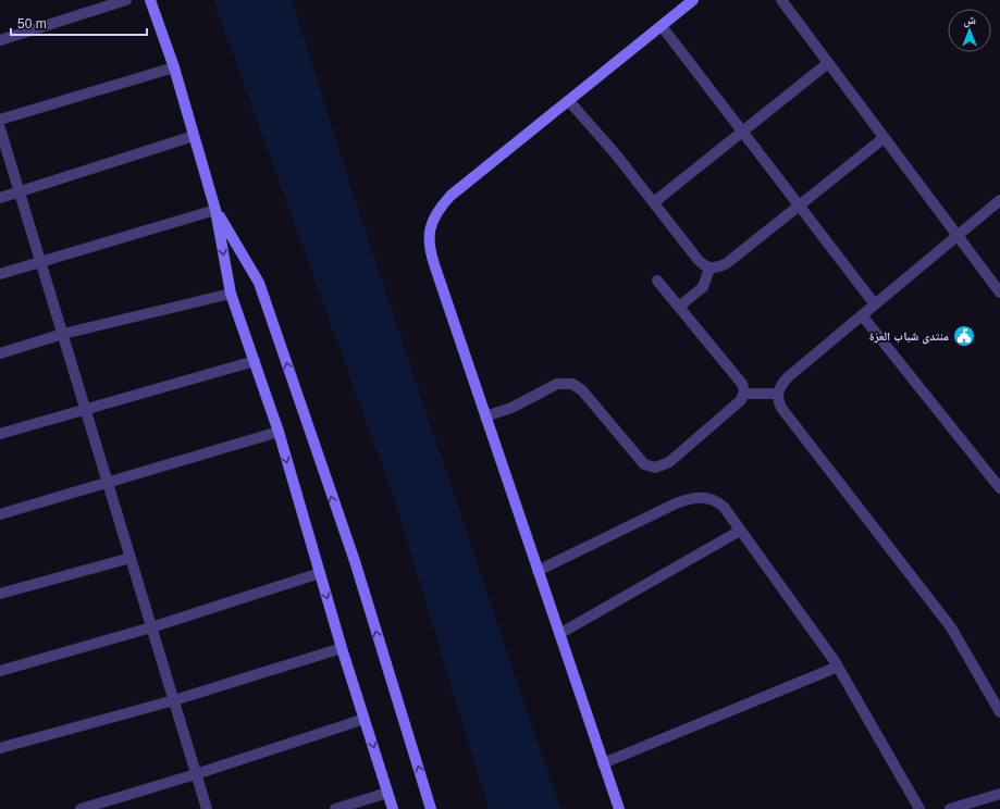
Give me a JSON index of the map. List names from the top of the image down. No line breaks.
{"places":{"public building":["منتدى شباب العزة"]},"scale_bar":"50 m","north":"top"}
